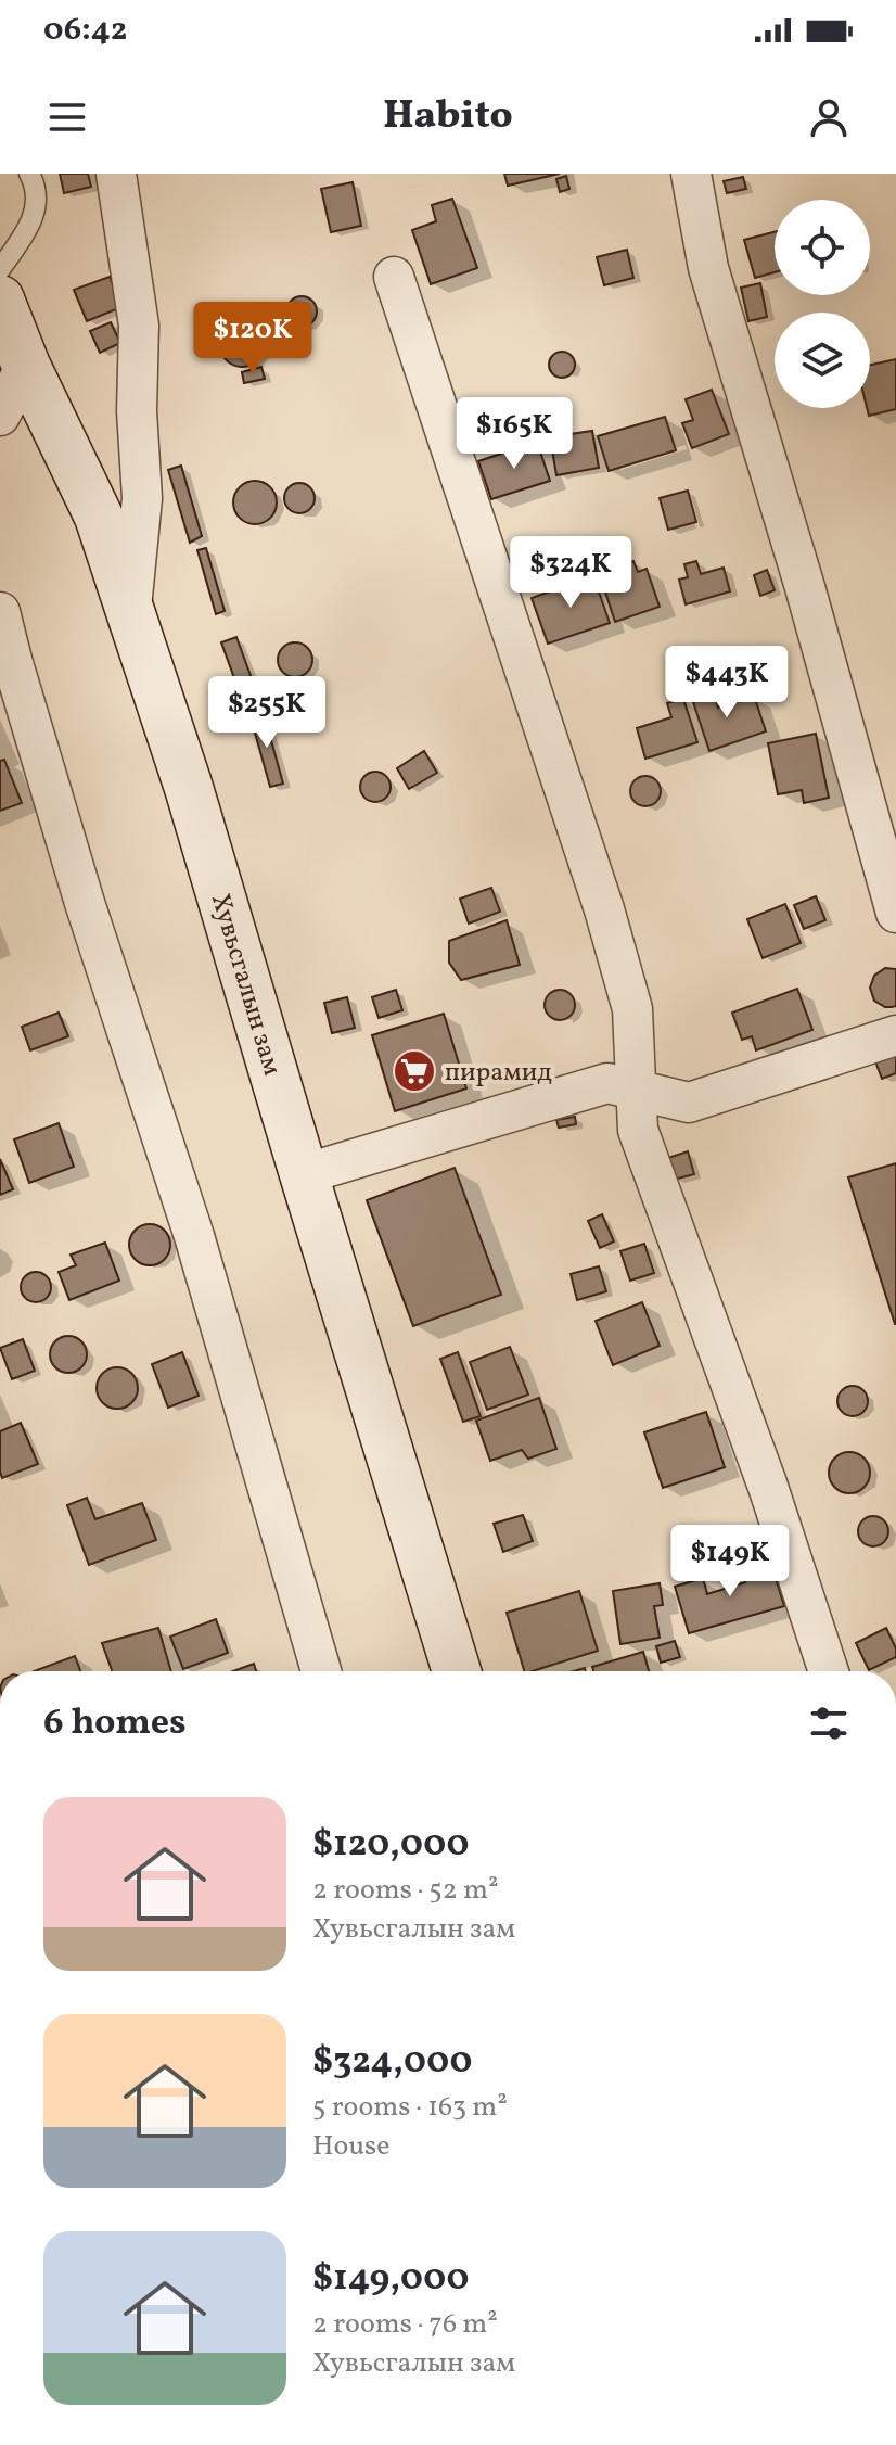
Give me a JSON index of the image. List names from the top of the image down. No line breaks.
{"streets":{"main road":["Хувьсгалын зам"]},"places":{"supermarket":["пирамид"]},"page":{"status":"06:42","header":"Habito","price":["$120K","$165K","$324K","$443K","$255K","$149K"],"heading":"6 homes","list":[{"name":"$120,000","note":"2 rooms · 52 m² · Хувьсгалын зам"},{"name":"$324,000","note":"5 rooms · 163 m² · House"},{"name":"$149,000","note":"2 rooms · 76 m² · Хувьсгалын зам"}]}}
